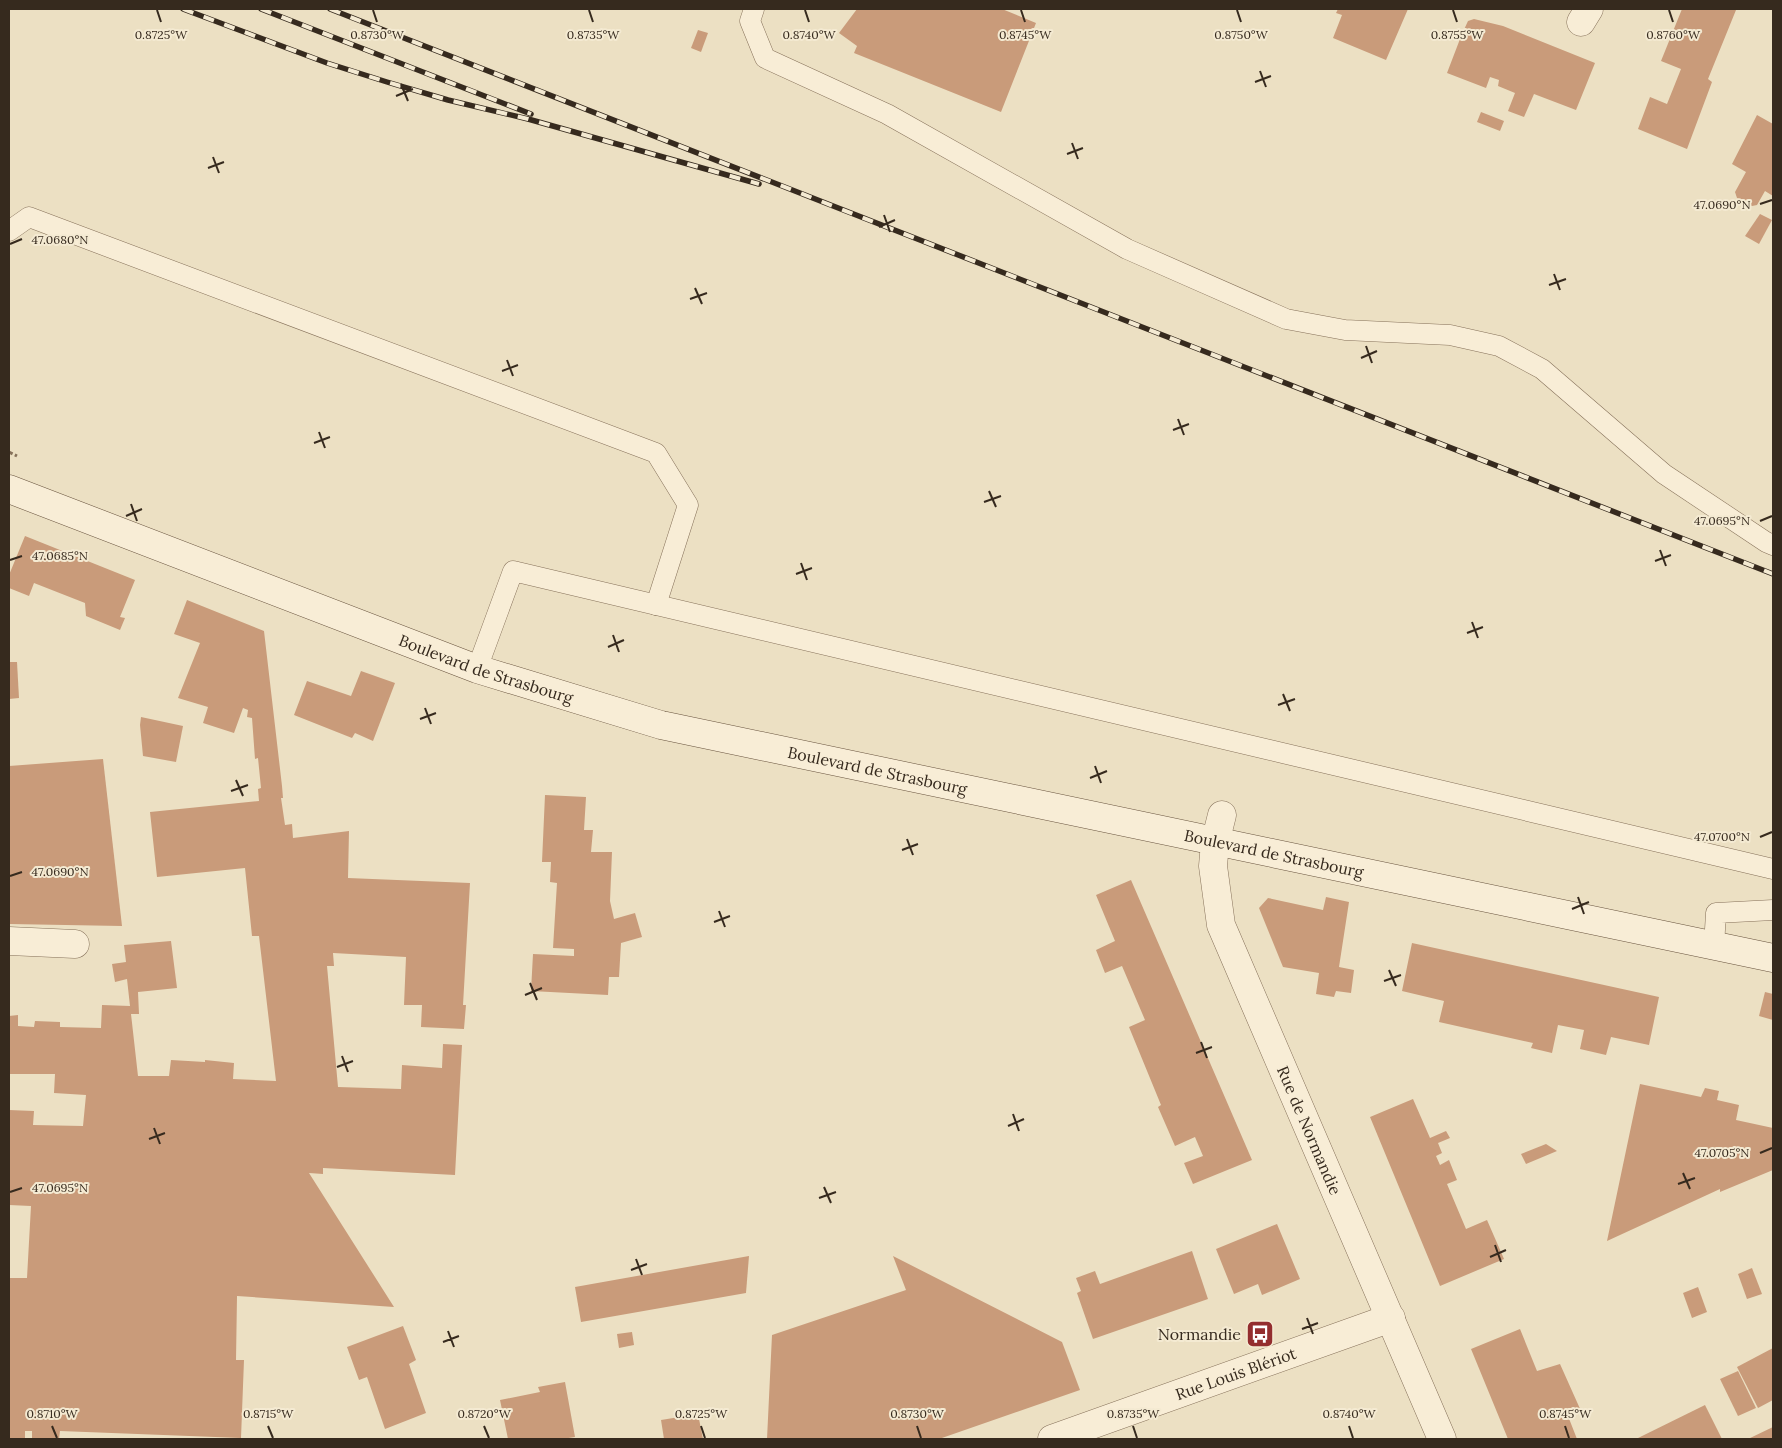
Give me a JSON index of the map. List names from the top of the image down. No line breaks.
{"streets":{"street":["Boulevard de Strasbourg","Rue de Normandie","Rue Louis Blériot"]},"crossings":[["Boulevard de Strasbourg","Rue de Normandie"],["Rue de Normandie","Rue Louis Blériot"]],"places":{"bus stop":["Normandie"]},"coordinates":["0.8725°W","0.8730°W","0.8735°W","0.8740°W","0.8745°W","0.8750°W","0.8755°W","0.8760°W","47.0690°N","47.0680°N","47.0695°N","47.0685°N","47.0700°N","47.0705°N","0.8710°W","0.8715°W","0.8720°W"]}
